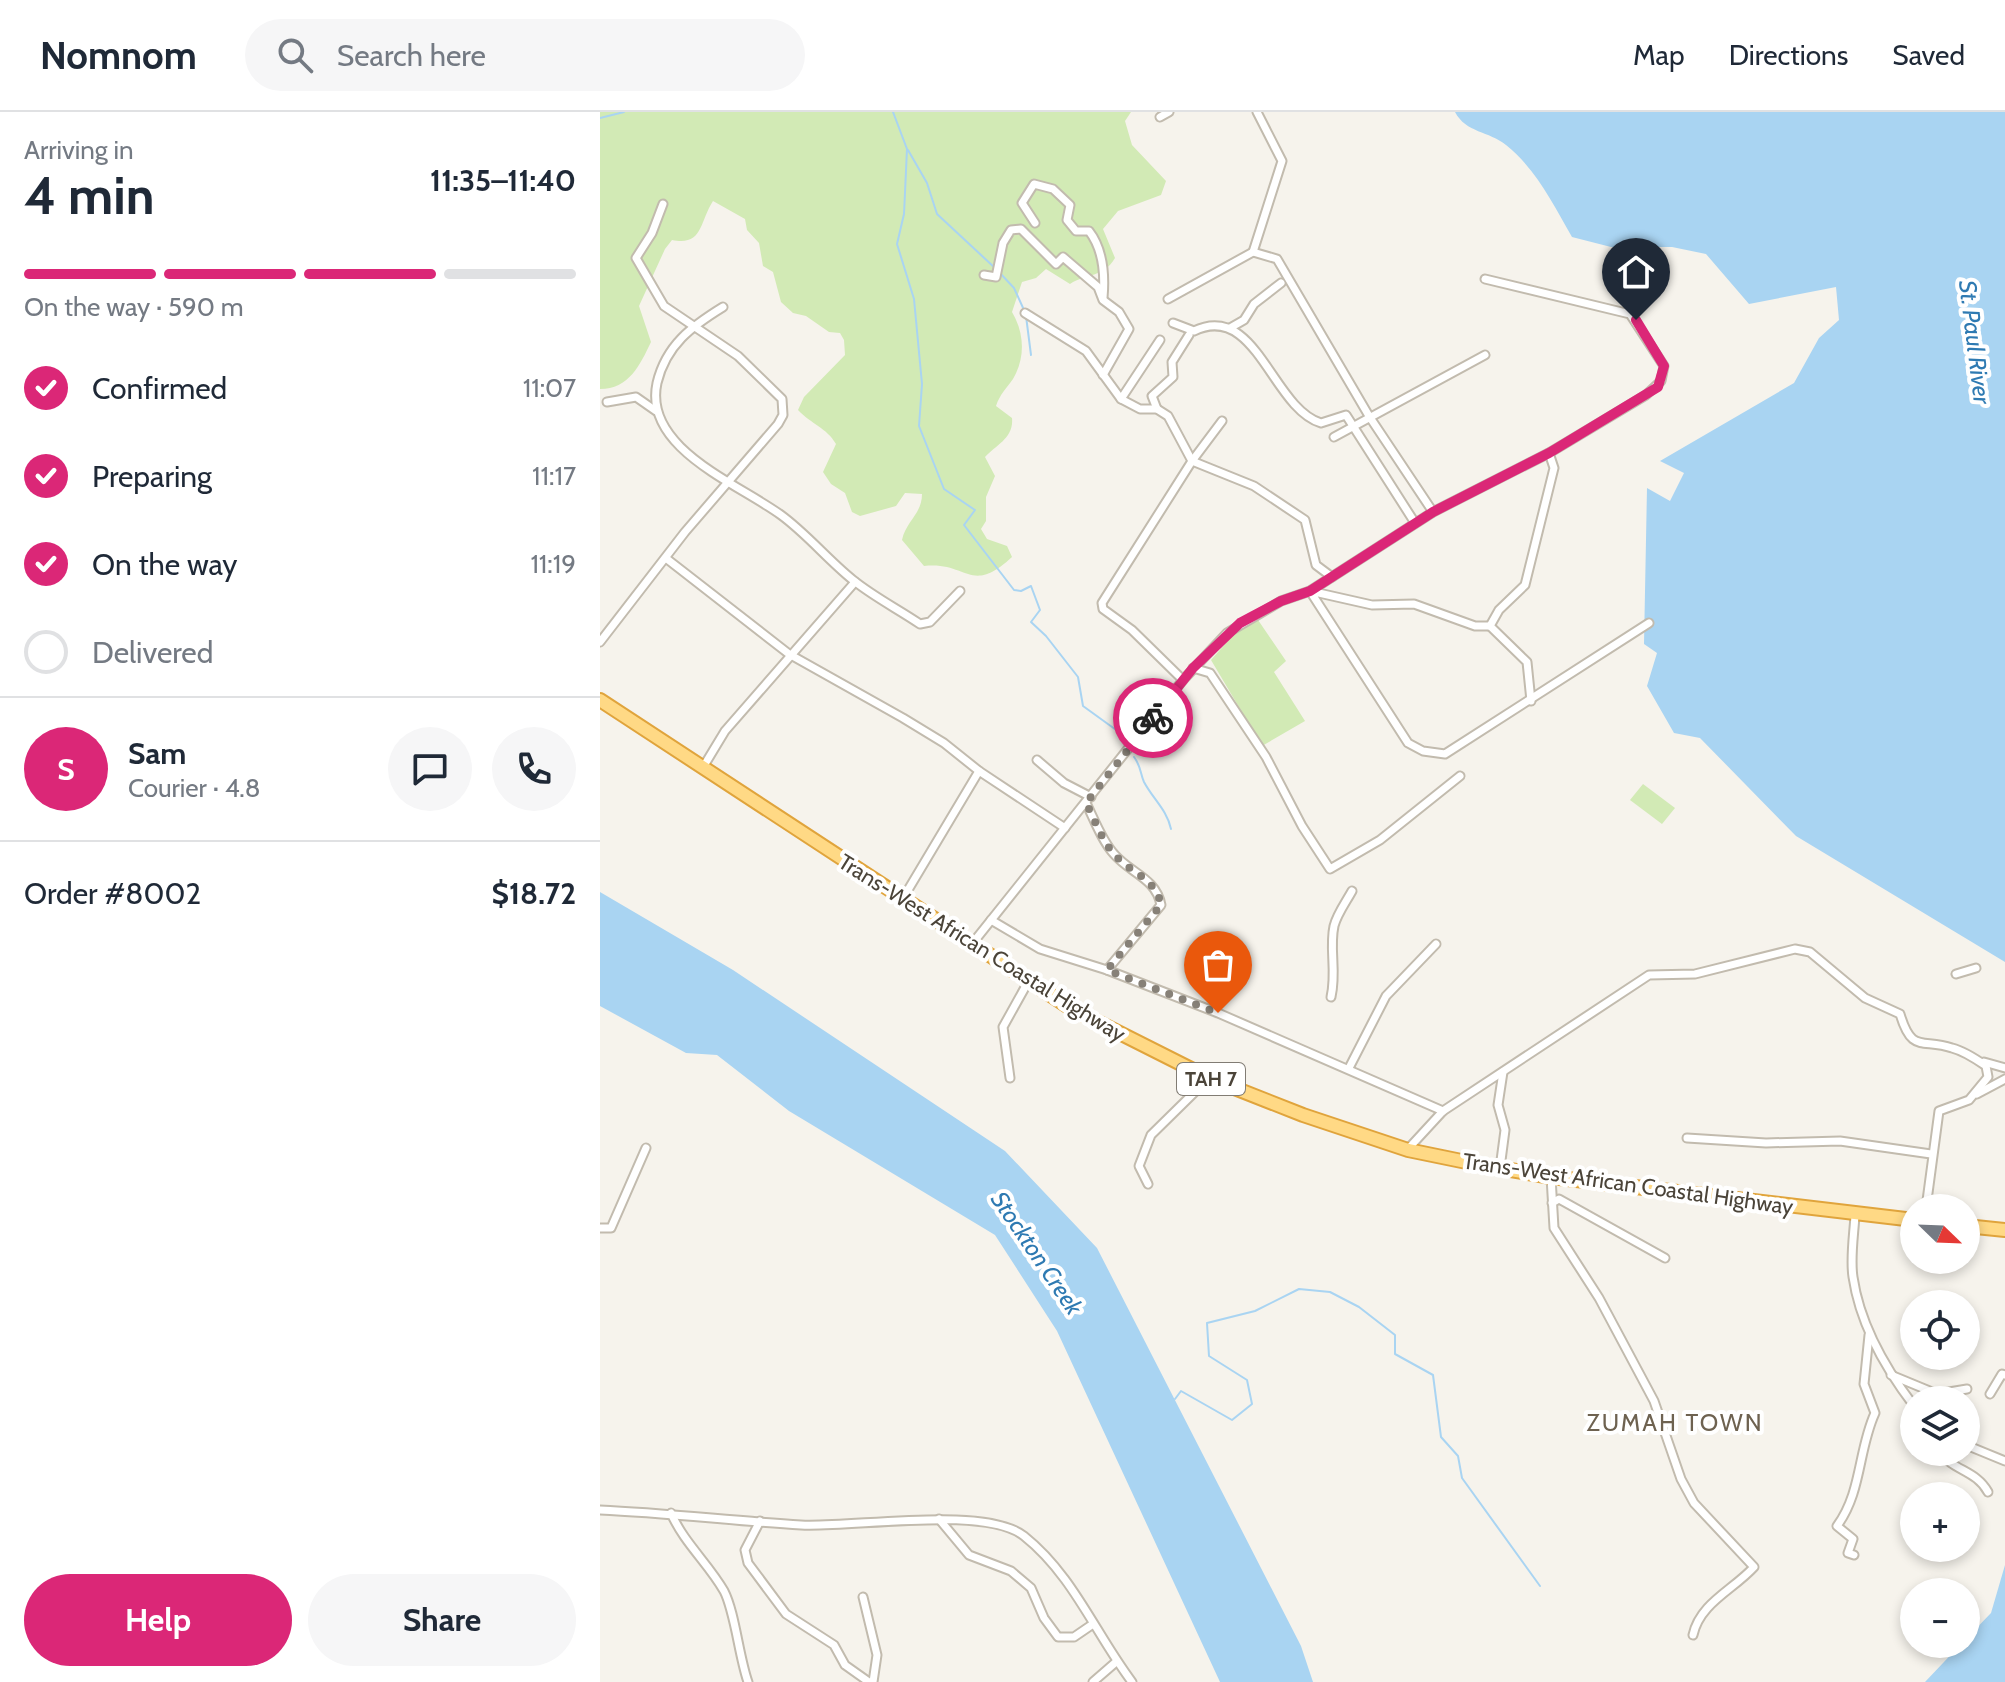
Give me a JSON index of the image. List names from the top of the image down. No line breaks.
{"streets":{"highway":["Trans-West African Coastal Highway","TAH 7"]},"districts":["ZUMAH TOWN"],"water":["St. Paul River","Stockton Creek"],"north":"bottom right","page":{"header":"Nomnom","search":"Search here","nav":["Map","Directions","Saved"],"heading":["4 min","Arriving in","11:35–11:40"],"panel":["Sam","Courier · 4.8","Order #8002","$18.72"],"bar":"On the way · 590 m","list":[["Confirmed","11:07"],["Preparing","11:17"],["On the way","11:19"],"Delivered"],"round":"S","map_buttons":["+","−"],"buttons":["Help","Share"]}}
